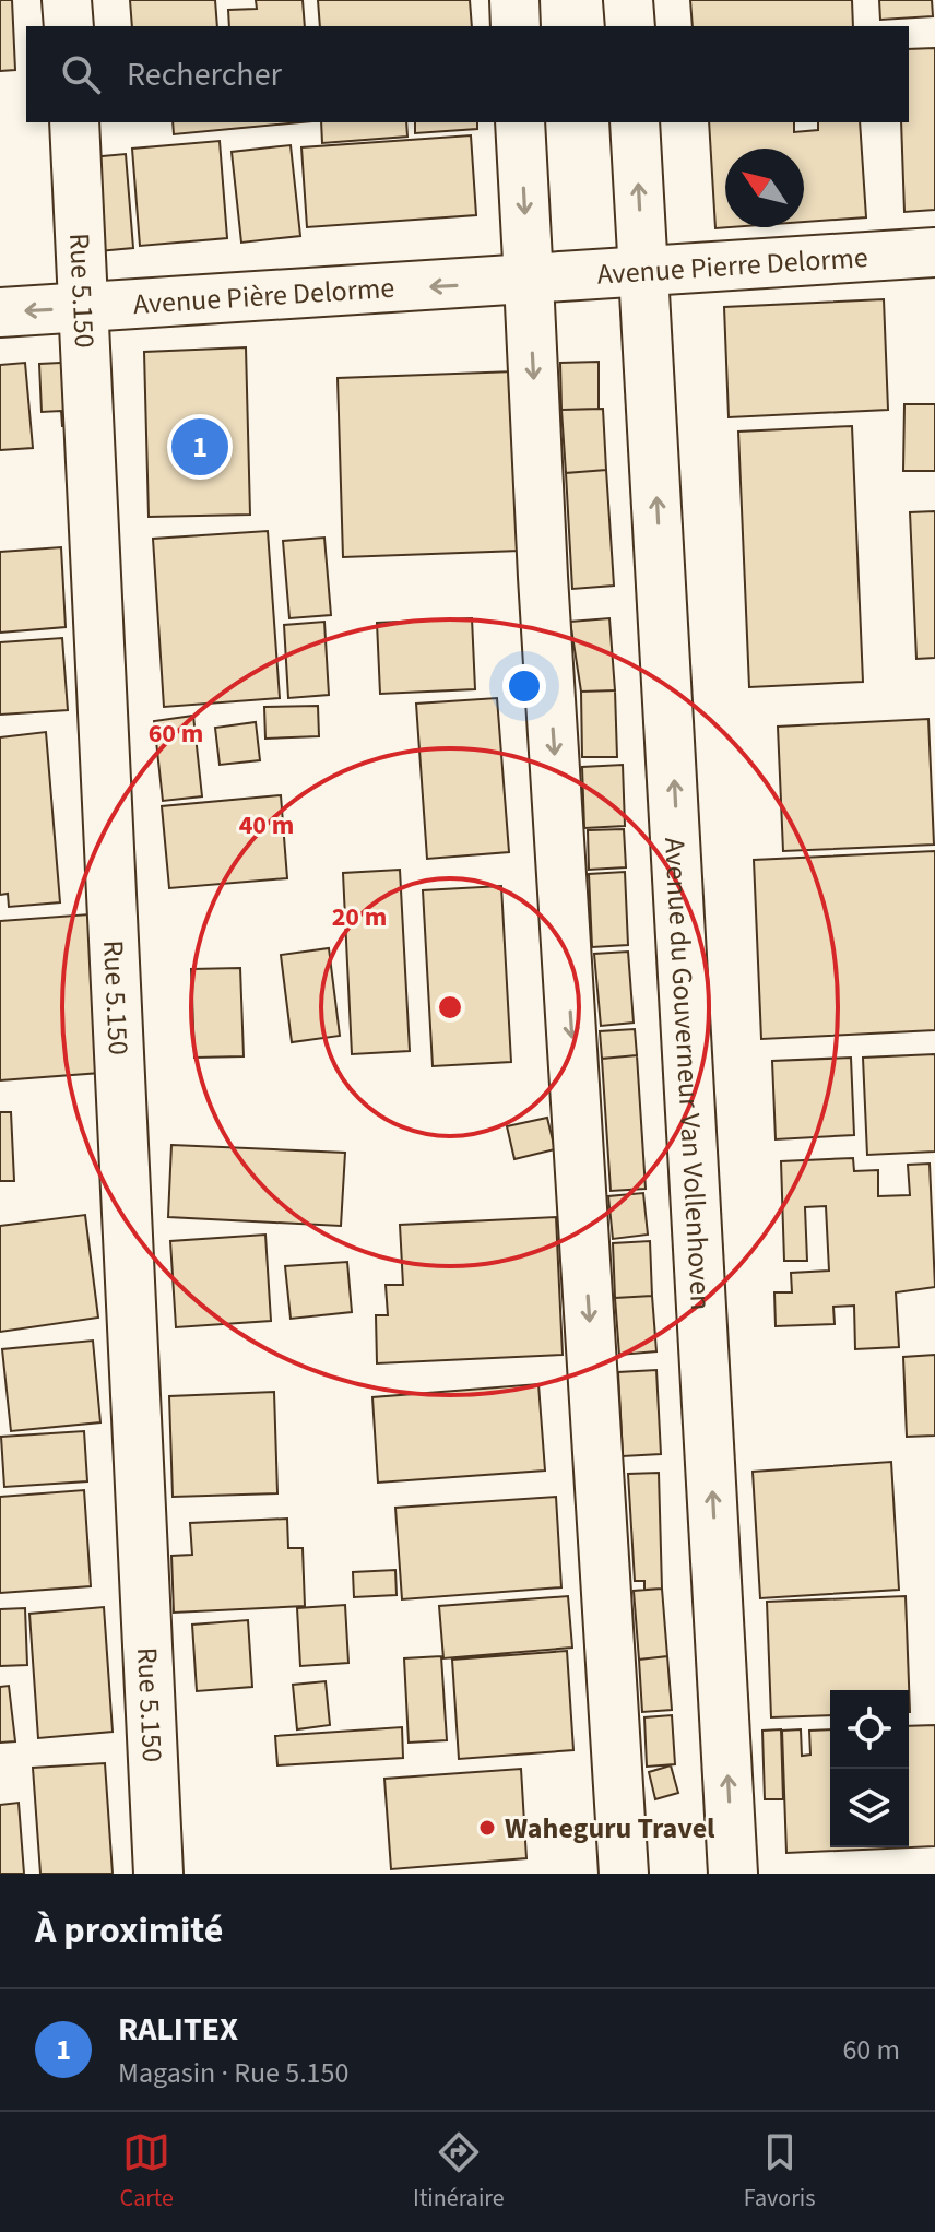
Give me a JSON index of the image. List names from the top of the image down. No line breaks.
{"streets":{"main road":["Avenue Pierre Delorme","Rue 5.150","Avenue Pière Delorme","Avenue du Gouverneur Van Vollenhoven"]},"crossings":[["Avenue Pierre Delorme","Avenue Pière Delorme"],["Avenue Pierre Delorme","Avenue du Gouverneur Van Vollenhoven"],["Rue 5.150","Avenue Pière Delorme"]],"one_way":["Avenue Pière Delorme"],"places":["Waheguru Travel"],"north":"top left","page":{"search":"Rechercher","pins":"1","heading":"À proximité","list":[{"mark":"1","name":"RALITEX","note":"Magasin · Rue 5.150","value":"60 m"}],"nav":["Carte","Itinéraire","Favoris"]},"rings":["60 m","40 m","20 m"]}
